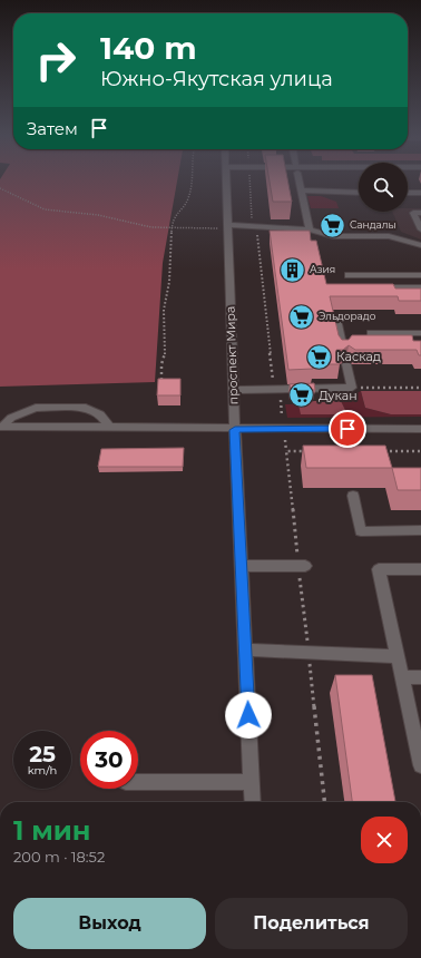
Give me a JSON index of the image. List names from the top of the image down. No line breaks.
{"streets":{"street":["проспект Мира"]},"places":{"supermarket":["Сандалы","Эльдорадо","Каскад","Дукан"],"building":["Азия"]},"page":{"turn":["140 m","Южно-Якутская улица"],"then":"Затем","speed":"25 km/h","limit":"30","heading":["1 мин","200 m · 18:52"],"buttons":["Выход","Поделиться"]}}
